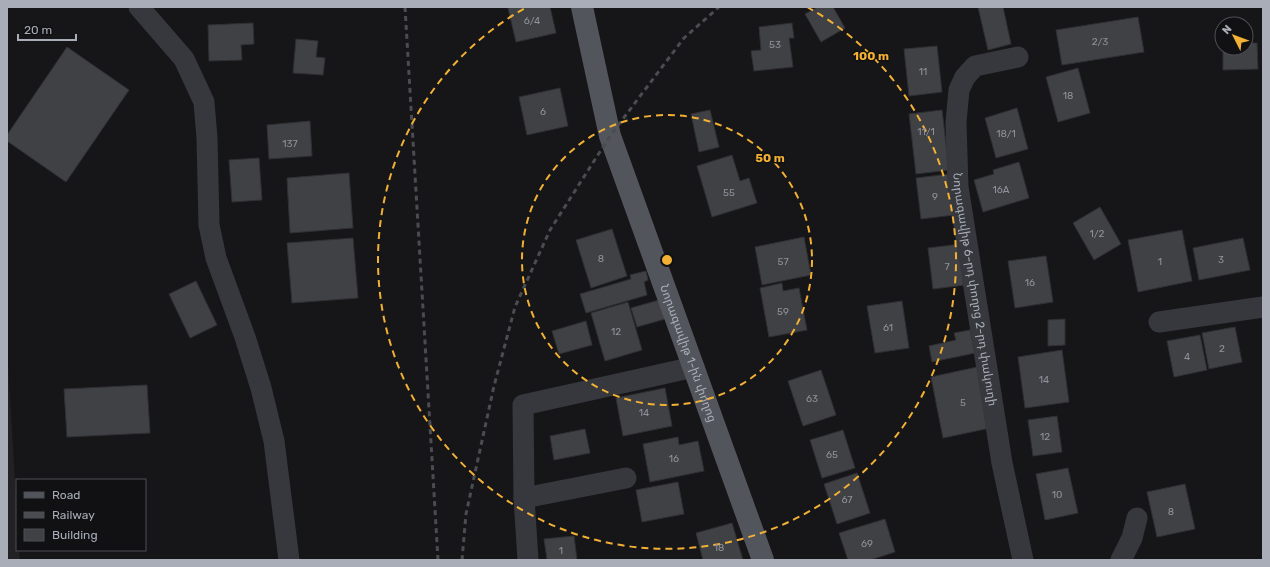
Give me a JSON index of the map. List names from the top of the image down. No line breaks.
{"streets":{"main road":["Նորագավիթ 1-ին փողոց"],"street":["Նորագավիթ 6-րդ փողոց 2-րդ փակուղի"]},"house_numbers":["6/4","2/3","53","11","18","6","11/1","18/1","137","16A","55","9","1/2","8","3","57","1","7","16","59","61","12","2","4","14","63","5","14","12","65","16","10","67","8","69","18","1"],"legend":["Road","Railway","Building"],"scale_bar":"20 m","north":"top left","rings":["100 m","50 m"]}
